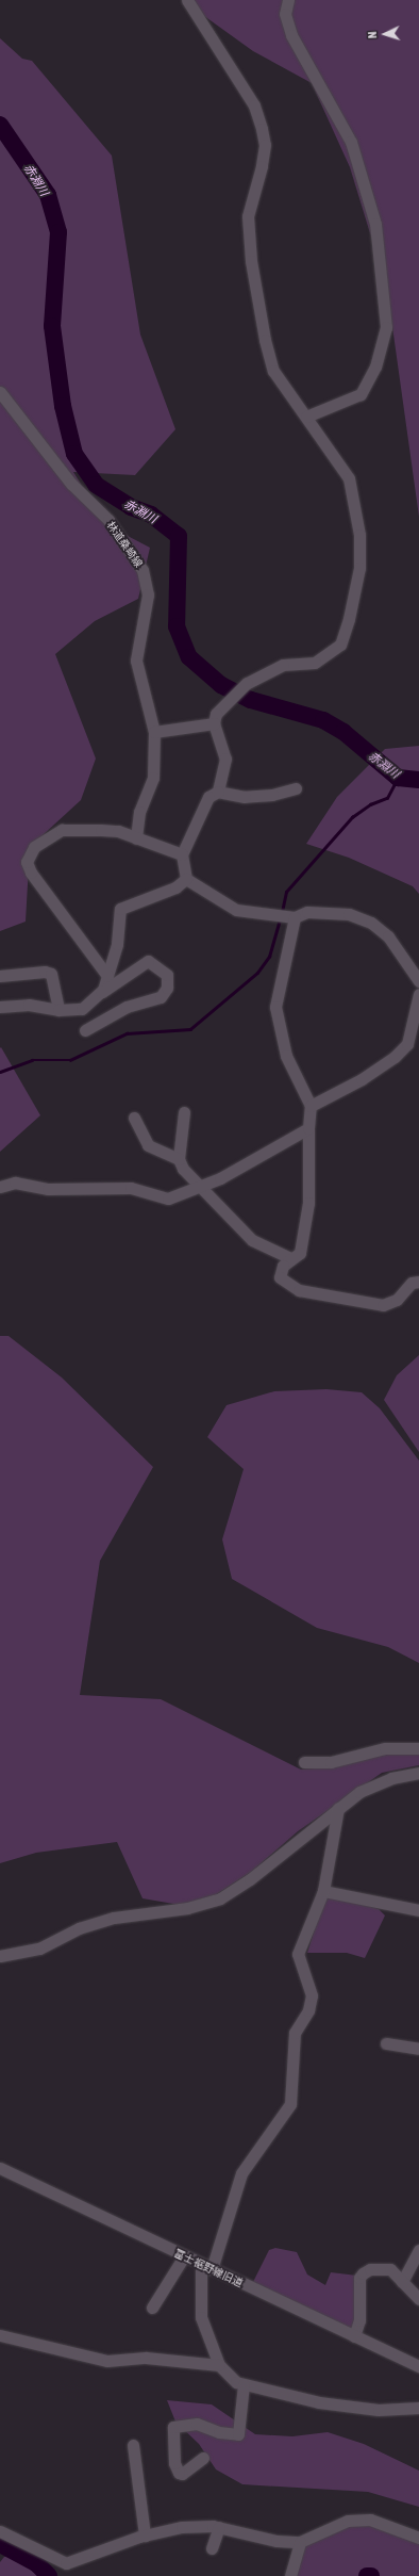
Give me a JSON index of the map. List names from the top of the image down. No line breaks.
{"streets":{"street":["林道桑崎線","富士裾野線旧道"]},"water":["赤淵川"],"north":"left"}
